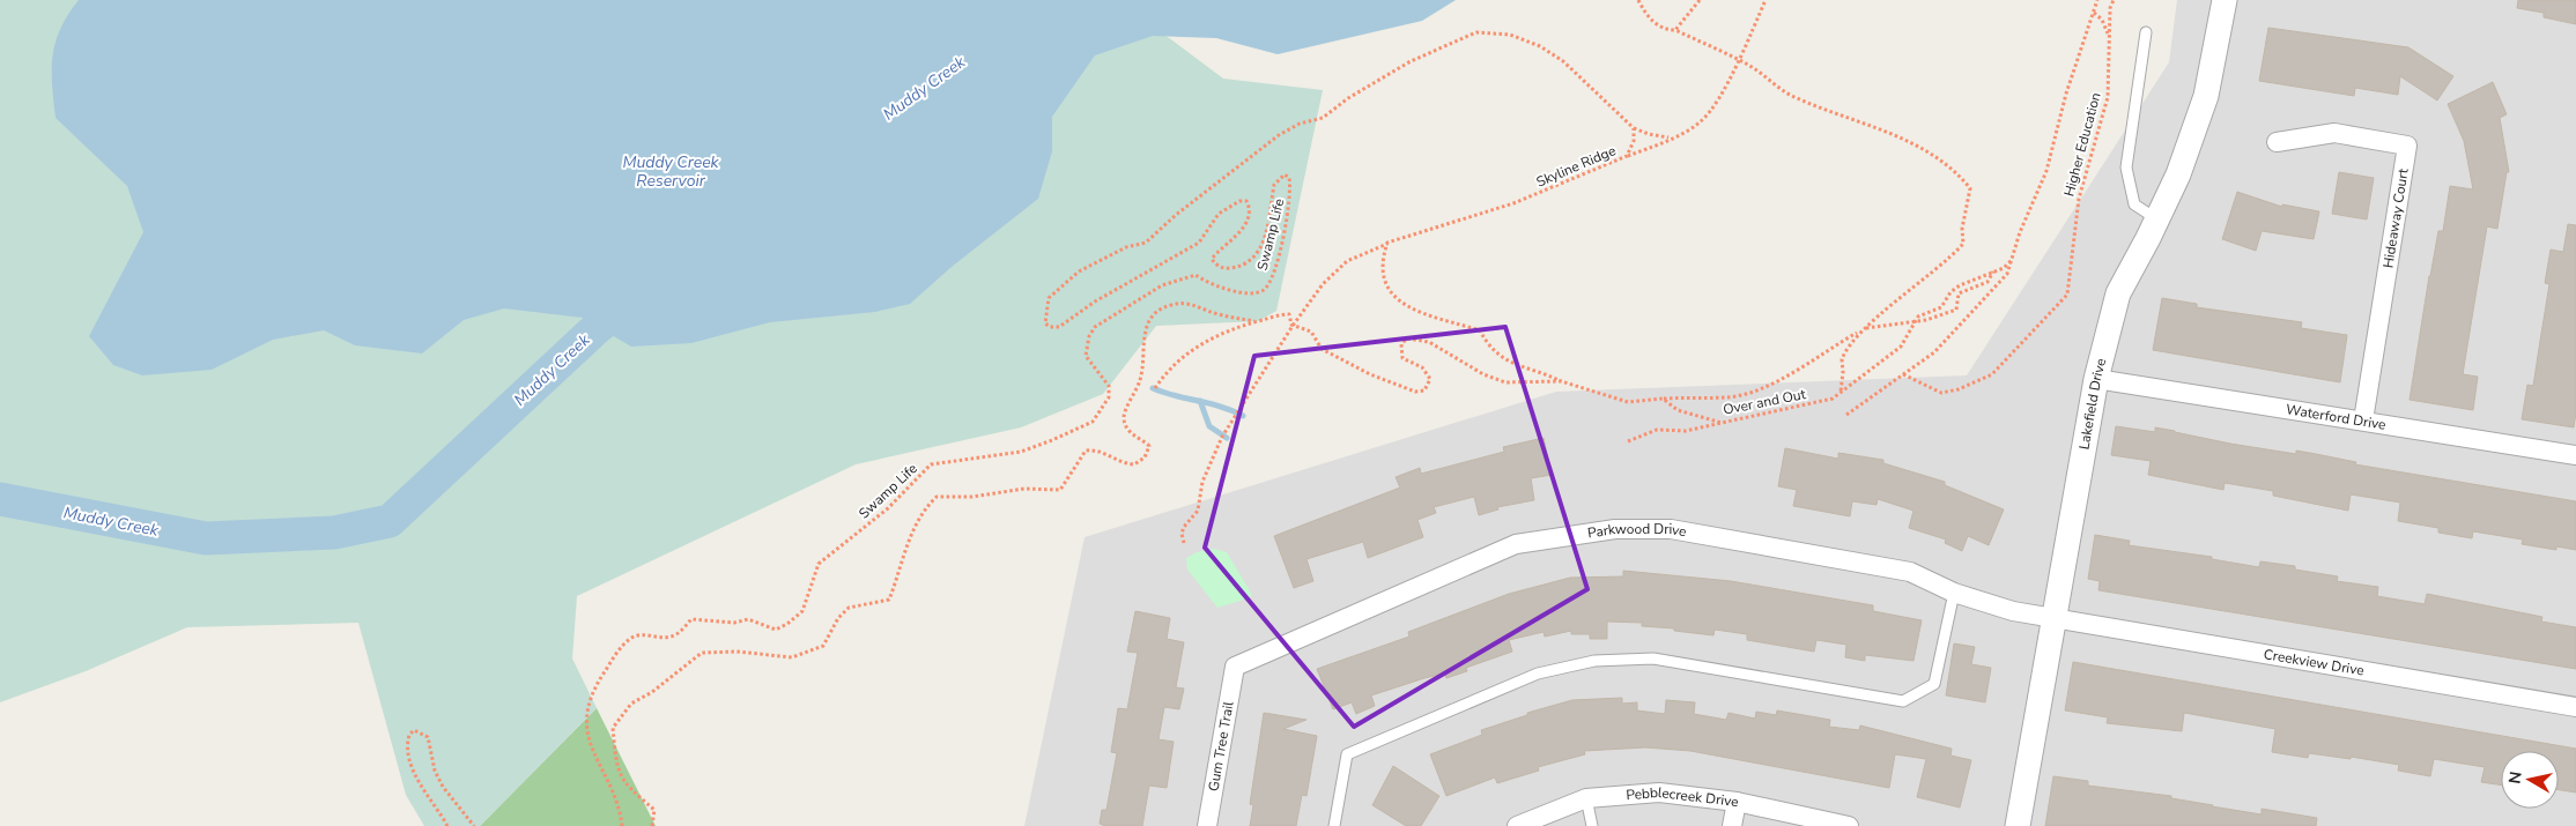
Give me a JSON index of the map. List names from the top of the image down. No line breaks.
{"streets":{"street":["Hideaway Court","Lakefield Drive","Waterford Drive","Parkwood Drive","Creekview Drive","Gum Tree Trail","Pebblecreek Drive"],"path":["Higher Education","Skyline Ridge","Swamp Life","Over and Out"]},"crossings":[["Skyline Ridge","Swamp Life"],["Hideaway Court","Waterford Drive"],["Lakefield Drive","Waterford Drive"],["Lakefield Drive","Parkwood Drive"],["Lakefield Drive","Creekview Drive"],["Parkwood Drive","Creekview Drive"],["Parkwood Drive","Gum Tree Trail"]],"water":["Muddy Creek","Muddy Creek Reservoir"],"north":"left"}
